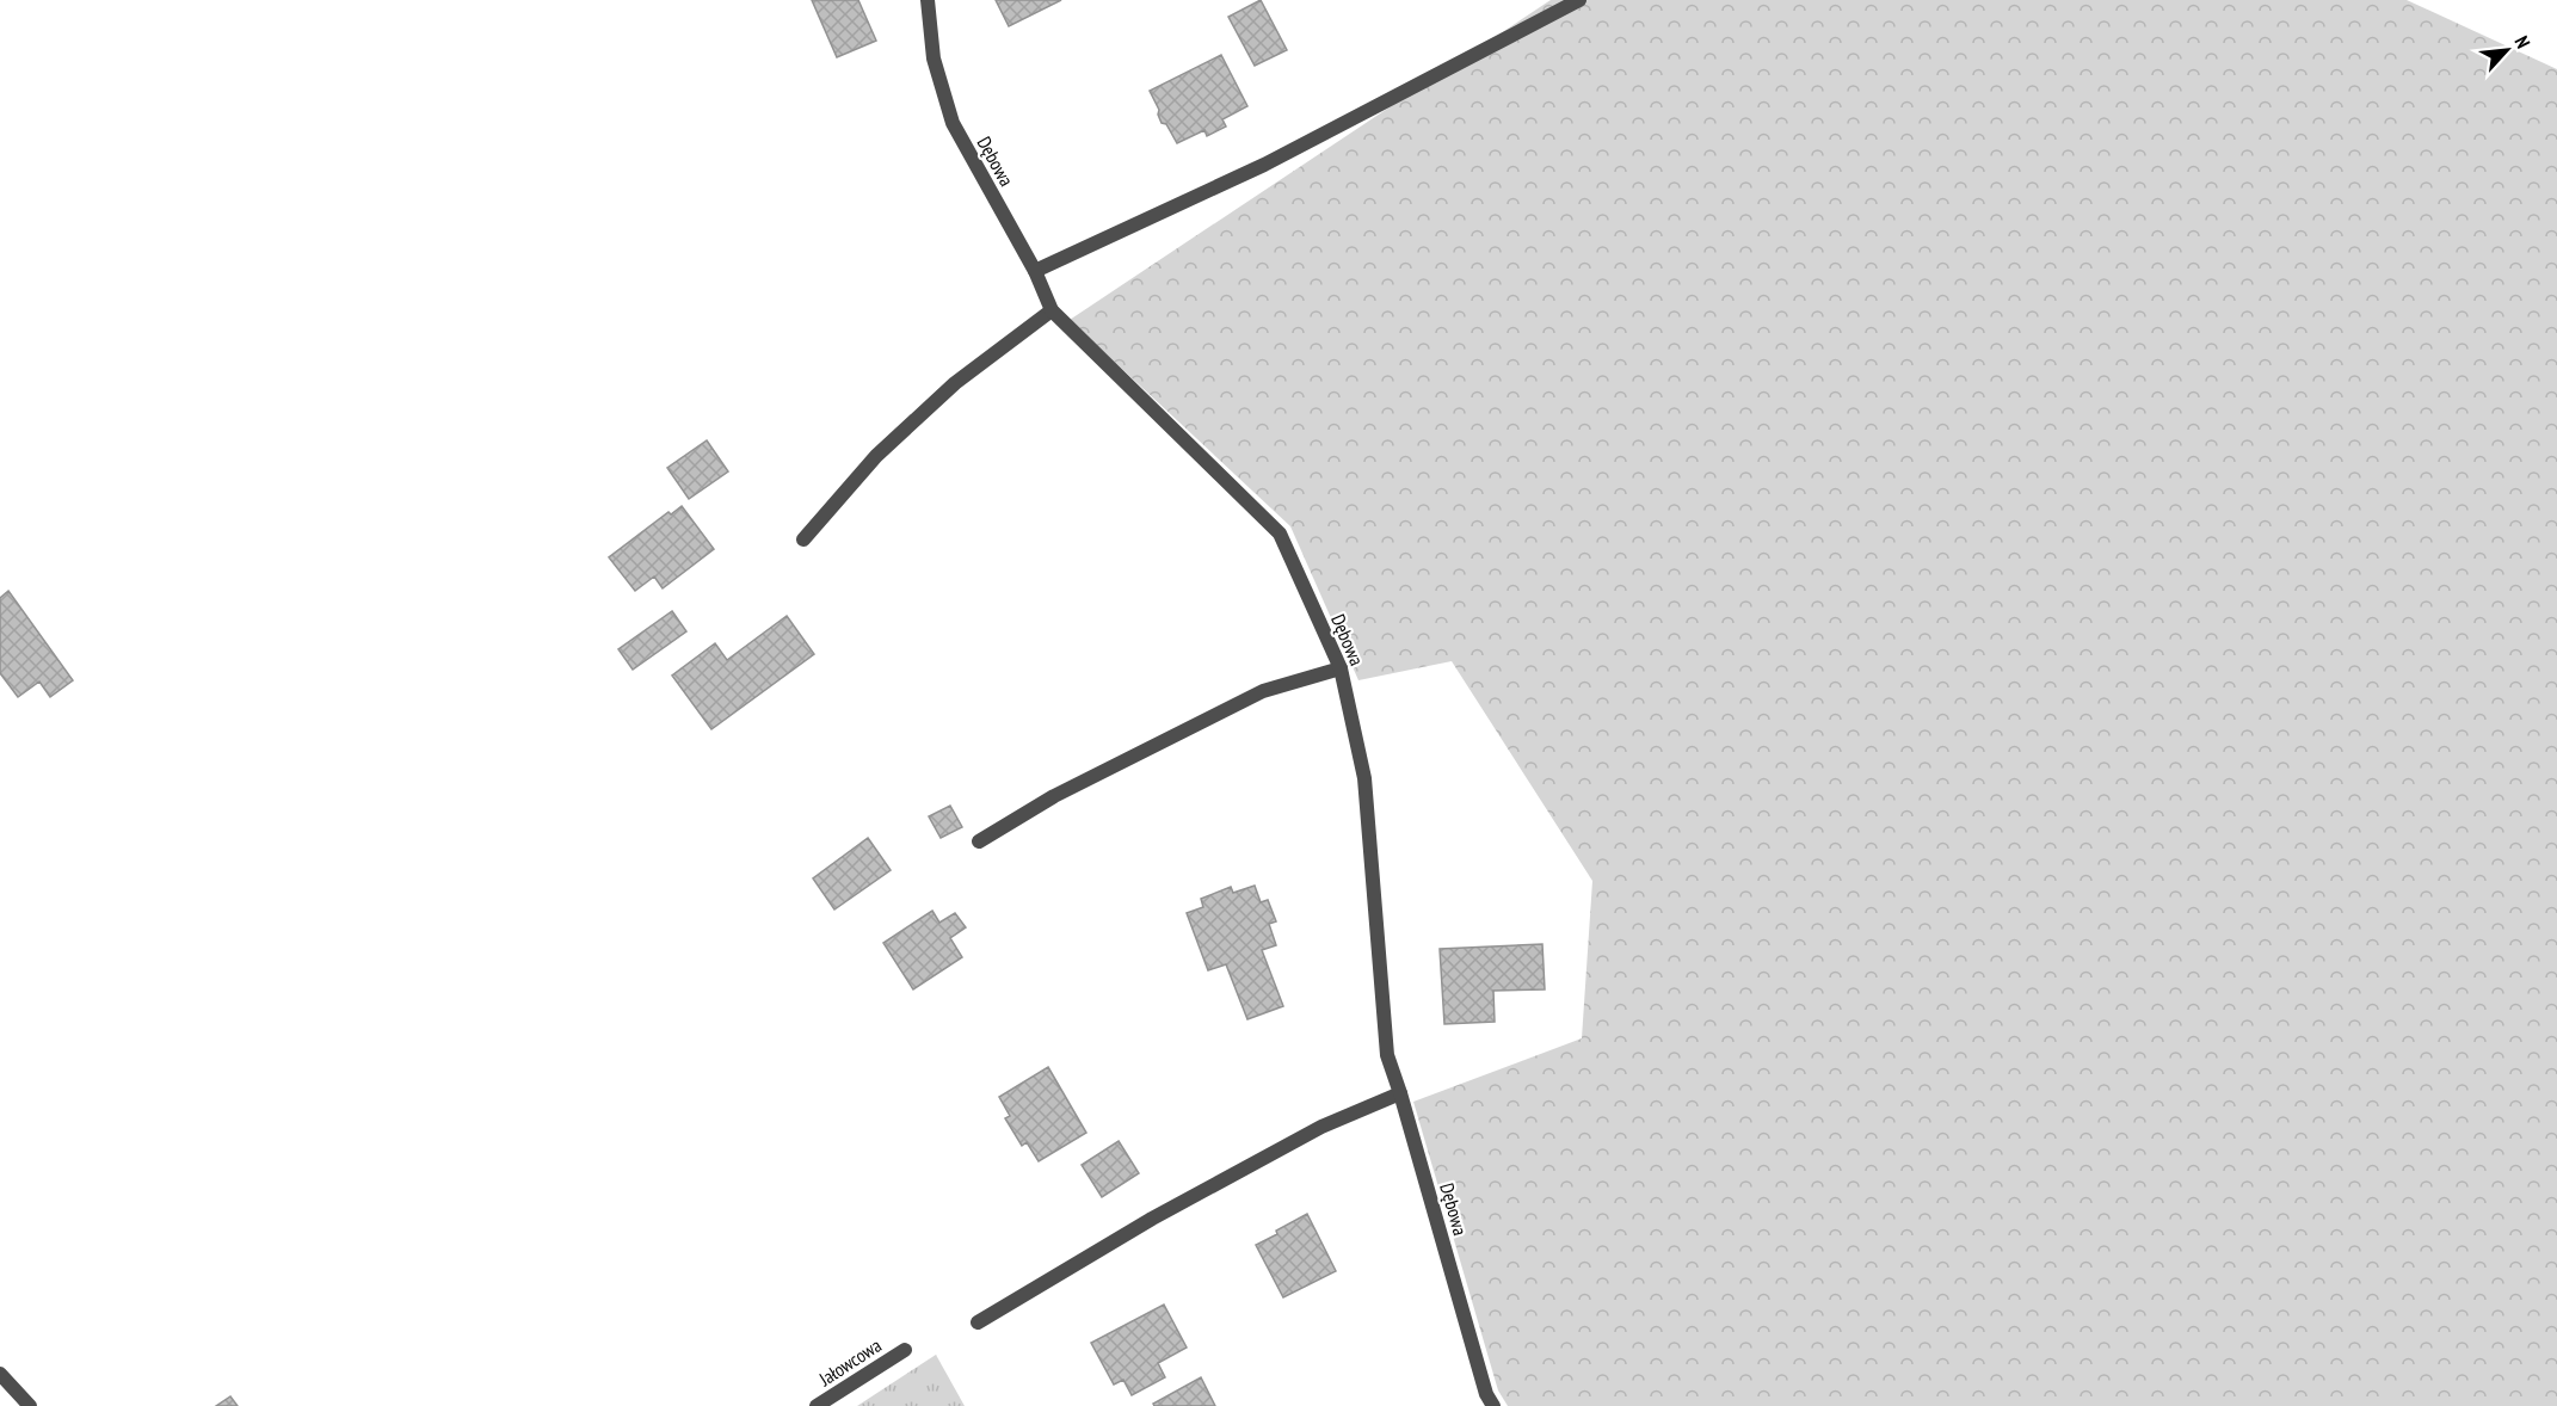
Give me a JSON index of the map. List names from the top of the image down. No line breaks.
{"streets":{"street":["Dębowa","Jałowcowa"]},"north":"top right"}
